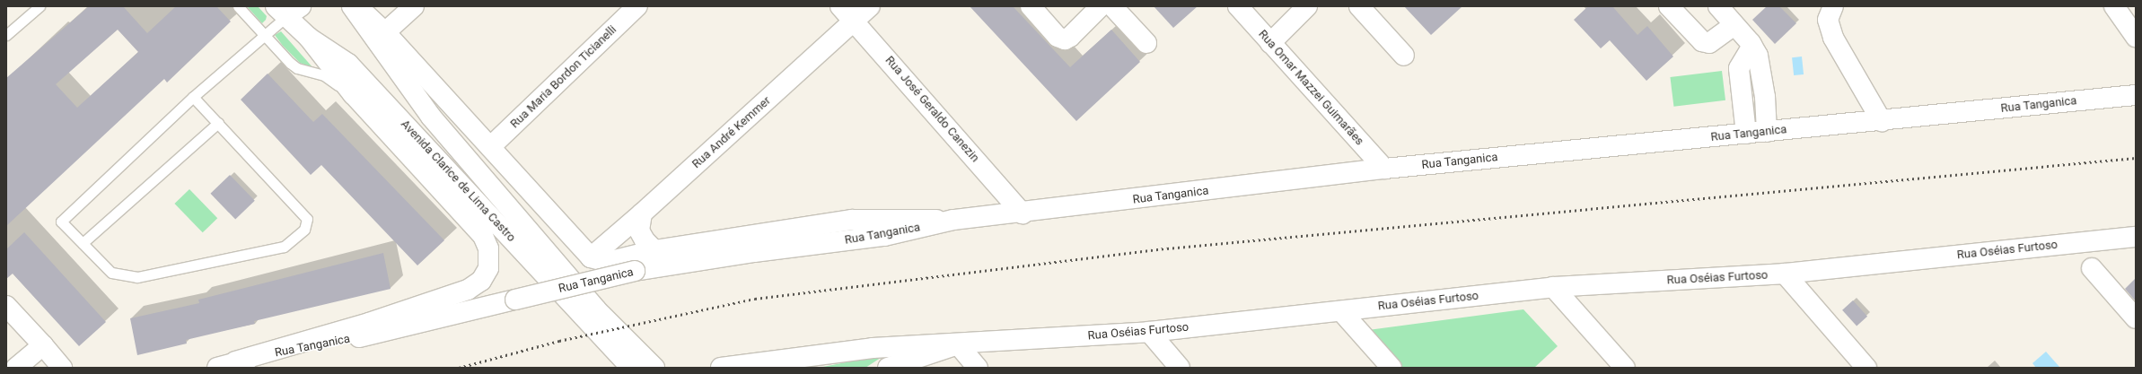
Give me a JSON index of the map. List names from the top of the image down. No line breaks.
{"streets":{"street":["Rua Maria Bordon Ticianelli","Rua Omar Mazzei Guimarães","Rua Tanganica","Rua José Geraldo Canezin","Rua André Kemmer","Avenida Clarice de Lima Castro","Rua Oséias Furtoso"]},"crossings":[["Rua Omar Mazzei Guimarães","Rua Tanganica"],["Rua Tanganica","Rua José Geraldo Canezin"],["Rua José Geraldo Canezin","Rua André Kemmer"]]}
